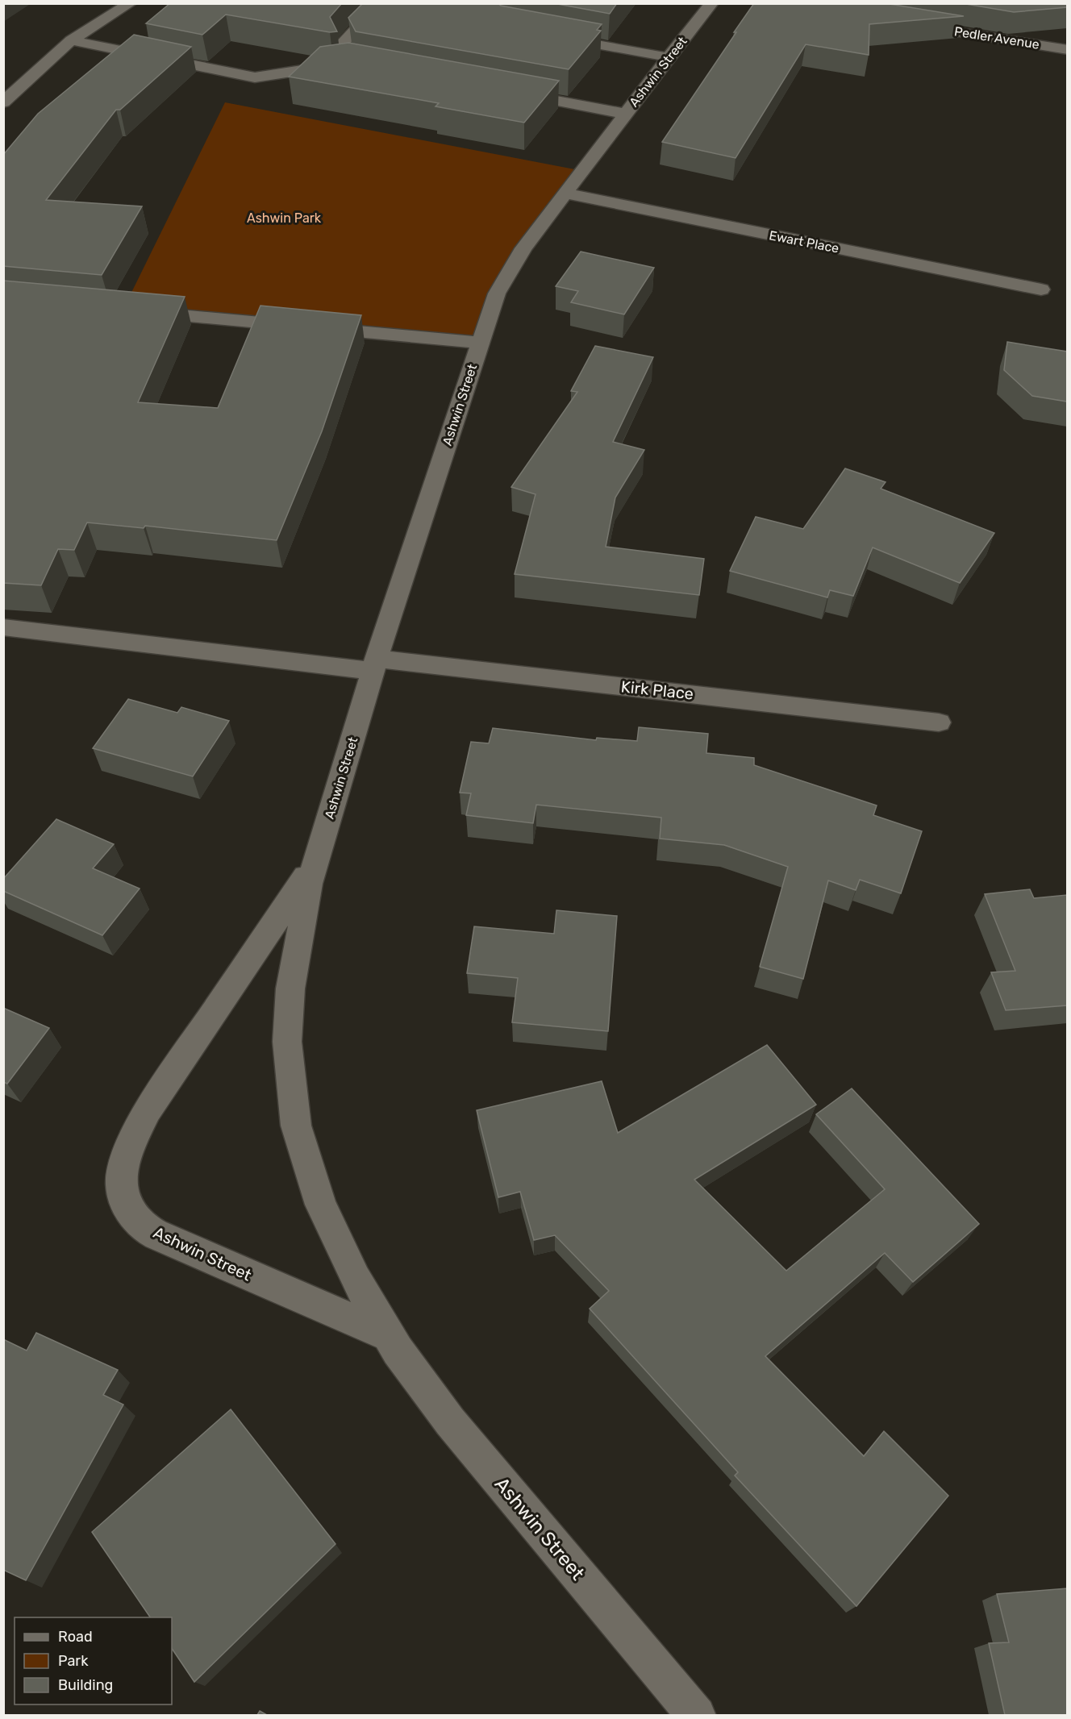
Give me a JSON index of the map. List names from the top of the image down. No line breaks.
{"streets":{"street":["Pedler Avenue","Ashwin Street","Ewart Place","Kirk Place"]},"crossings":[["Ashwin Street","Ewart Place"],["Ashwin Street","Kirk Place"]],"parks":["Ashwin Park"],"legend":["Road","Park","Building"]}
